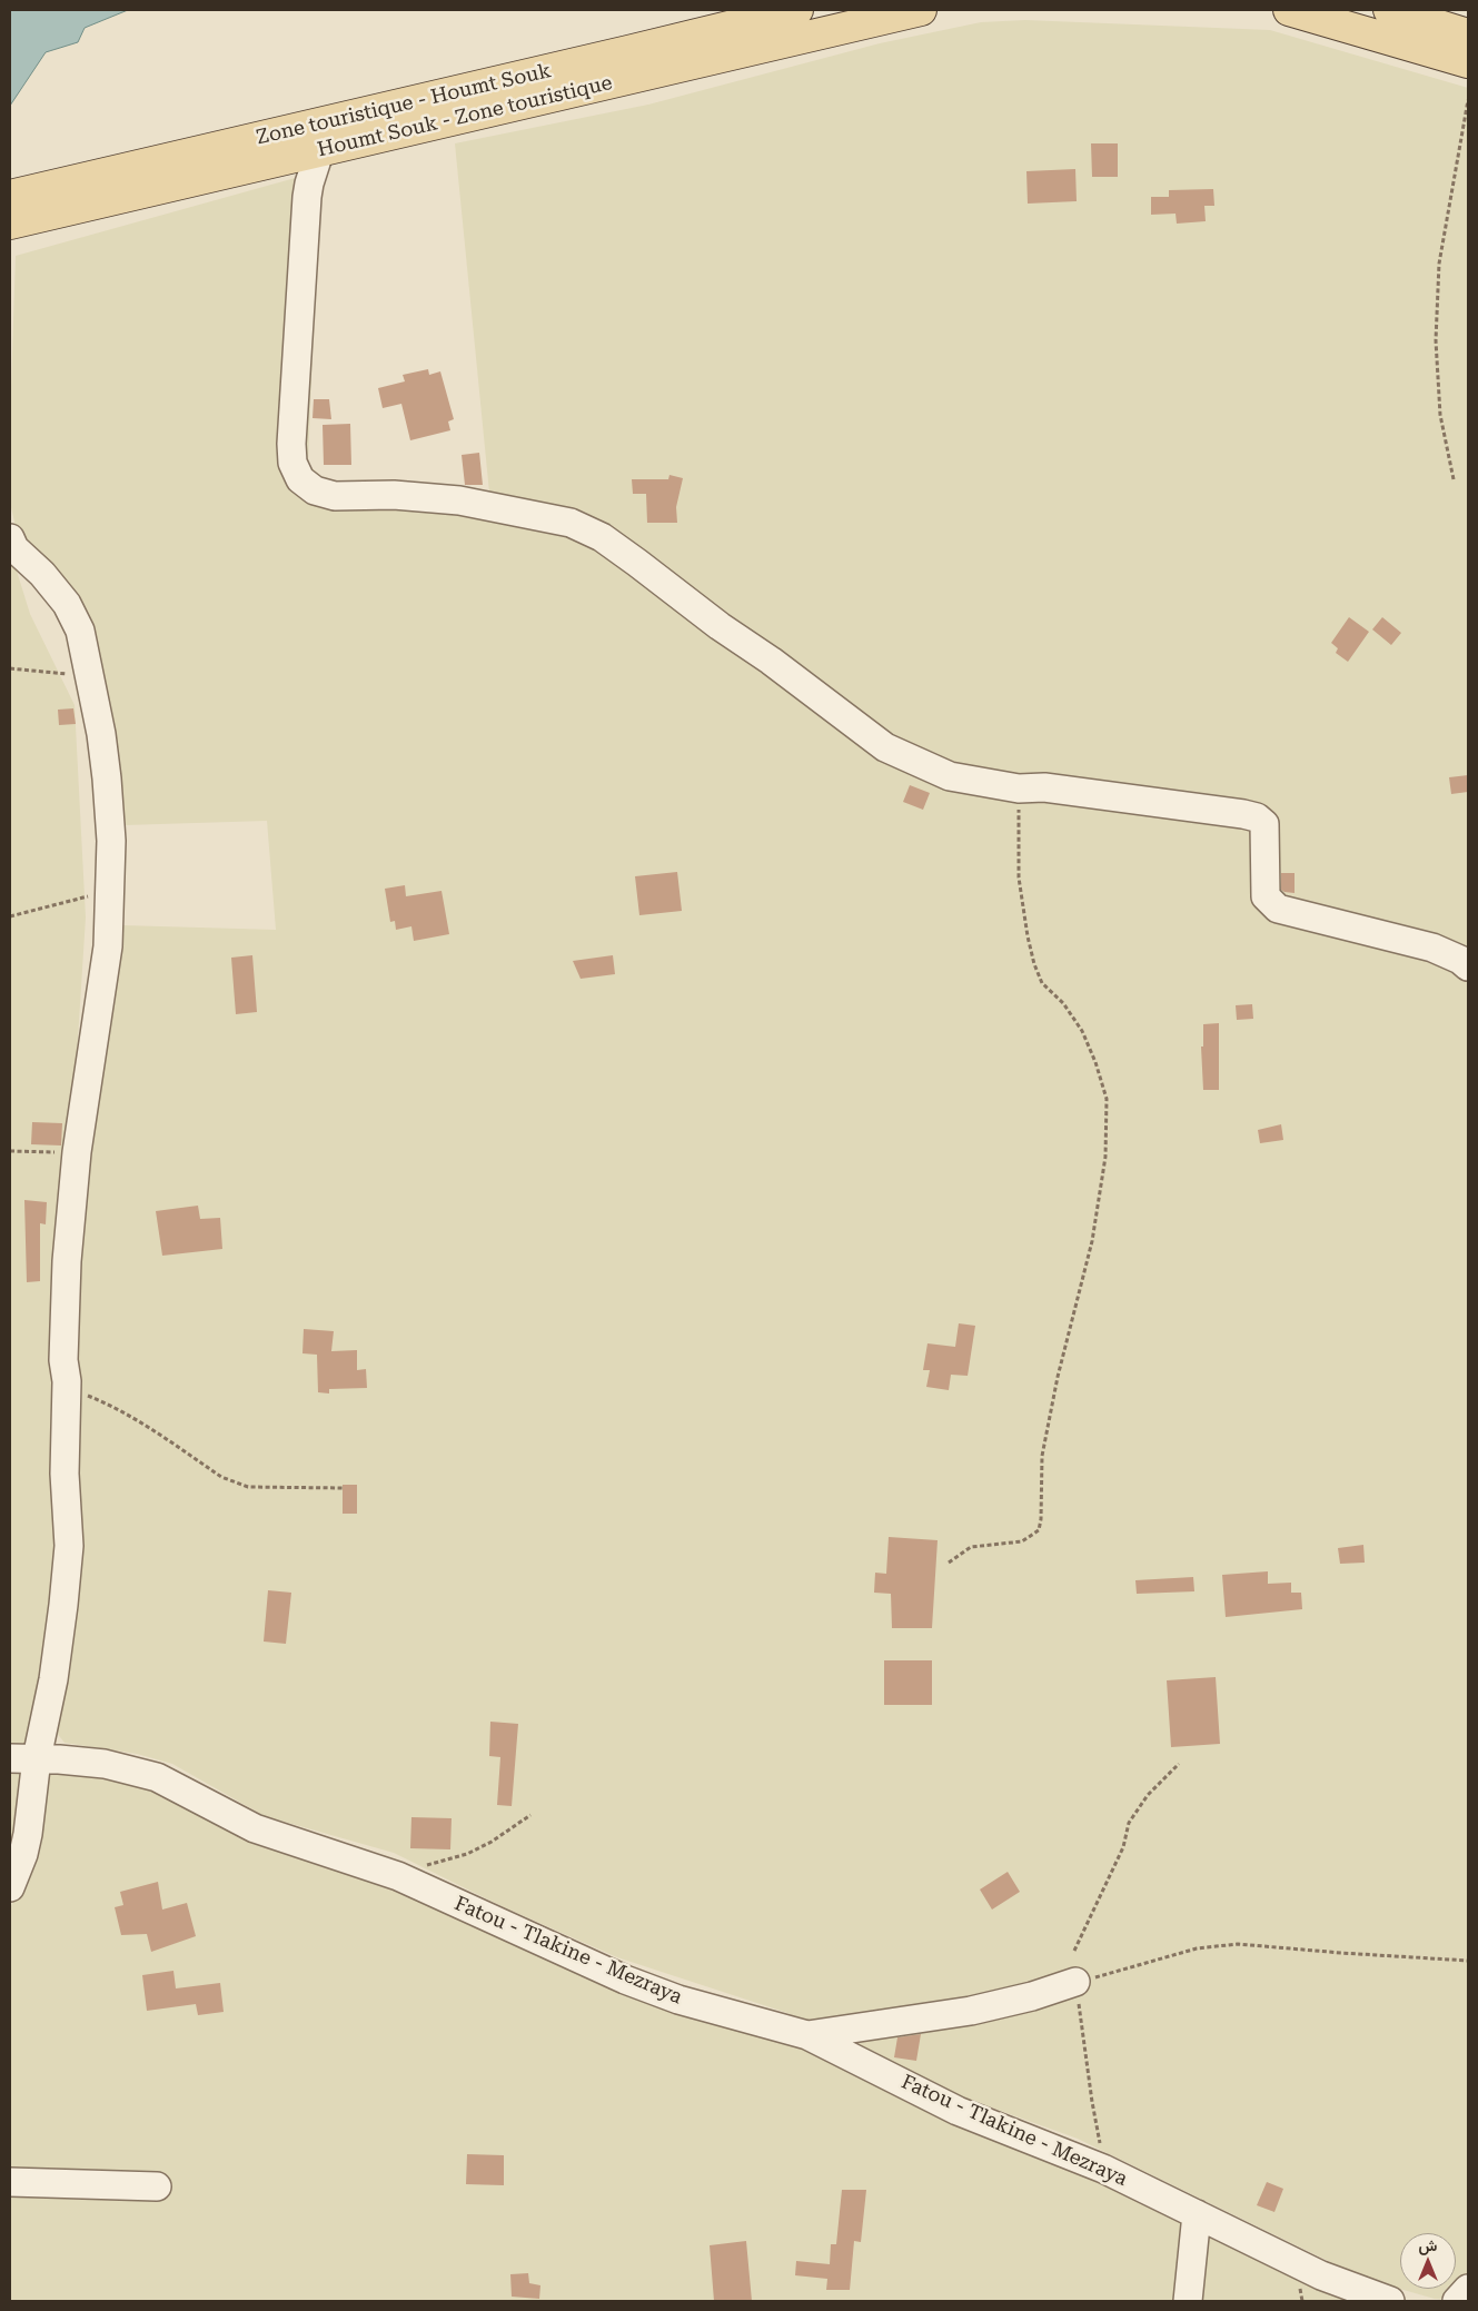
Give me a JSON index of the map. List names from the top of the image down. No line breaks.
{"streets":{"main road":["Zone touristique - Houmt Souk","Houmt Souk - Zone touristique"],"street":["Fatou - Tlakine - Mezraya"]},"crossings":[["Zone touristique - Houmt Souk","Houmt Souk - Zone touristique"]],"north":"top"}
